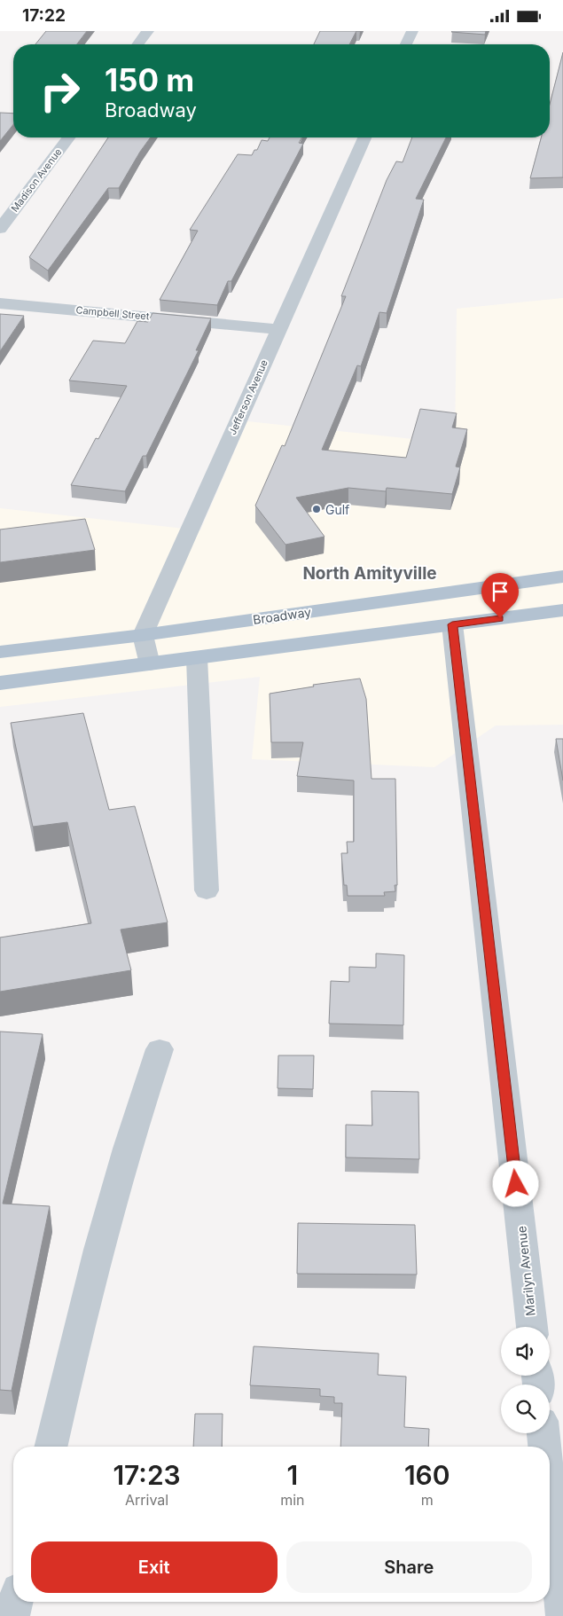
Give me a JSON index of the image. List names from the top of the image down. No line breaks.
{"streets":{"main road":["Broadway"],"street":["Madison Avenue","Campbell Street","Jefferson Avenue","Marilyn Avenue"]},"crossings":[["Campbell Street","Jefferson Avenue"],["Jefferson Avenue","Broadway"]],"districts":["North Amityville"],"places":["Gulf"],"page":{"status":"17:22","turn":["150 m","Broadway"],"eta":["17:23","Arrival","1","min","160","m"],"buttons":["Exit","Share"]}}
